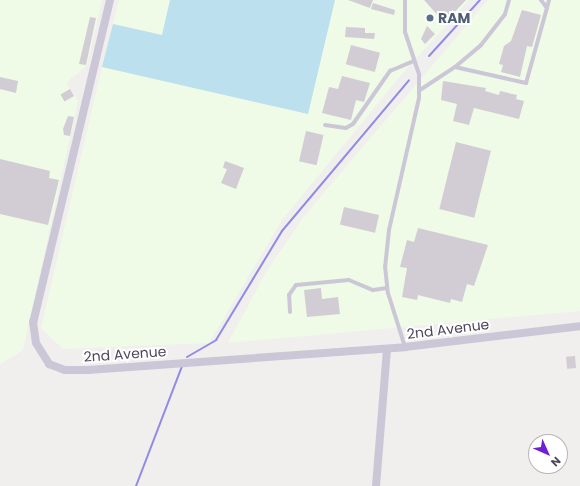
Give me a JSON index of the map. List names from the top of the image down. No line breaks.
{"streets":{"street":["2nd Avenue"]},"places":["RAM"],"north":"bottom right"}
